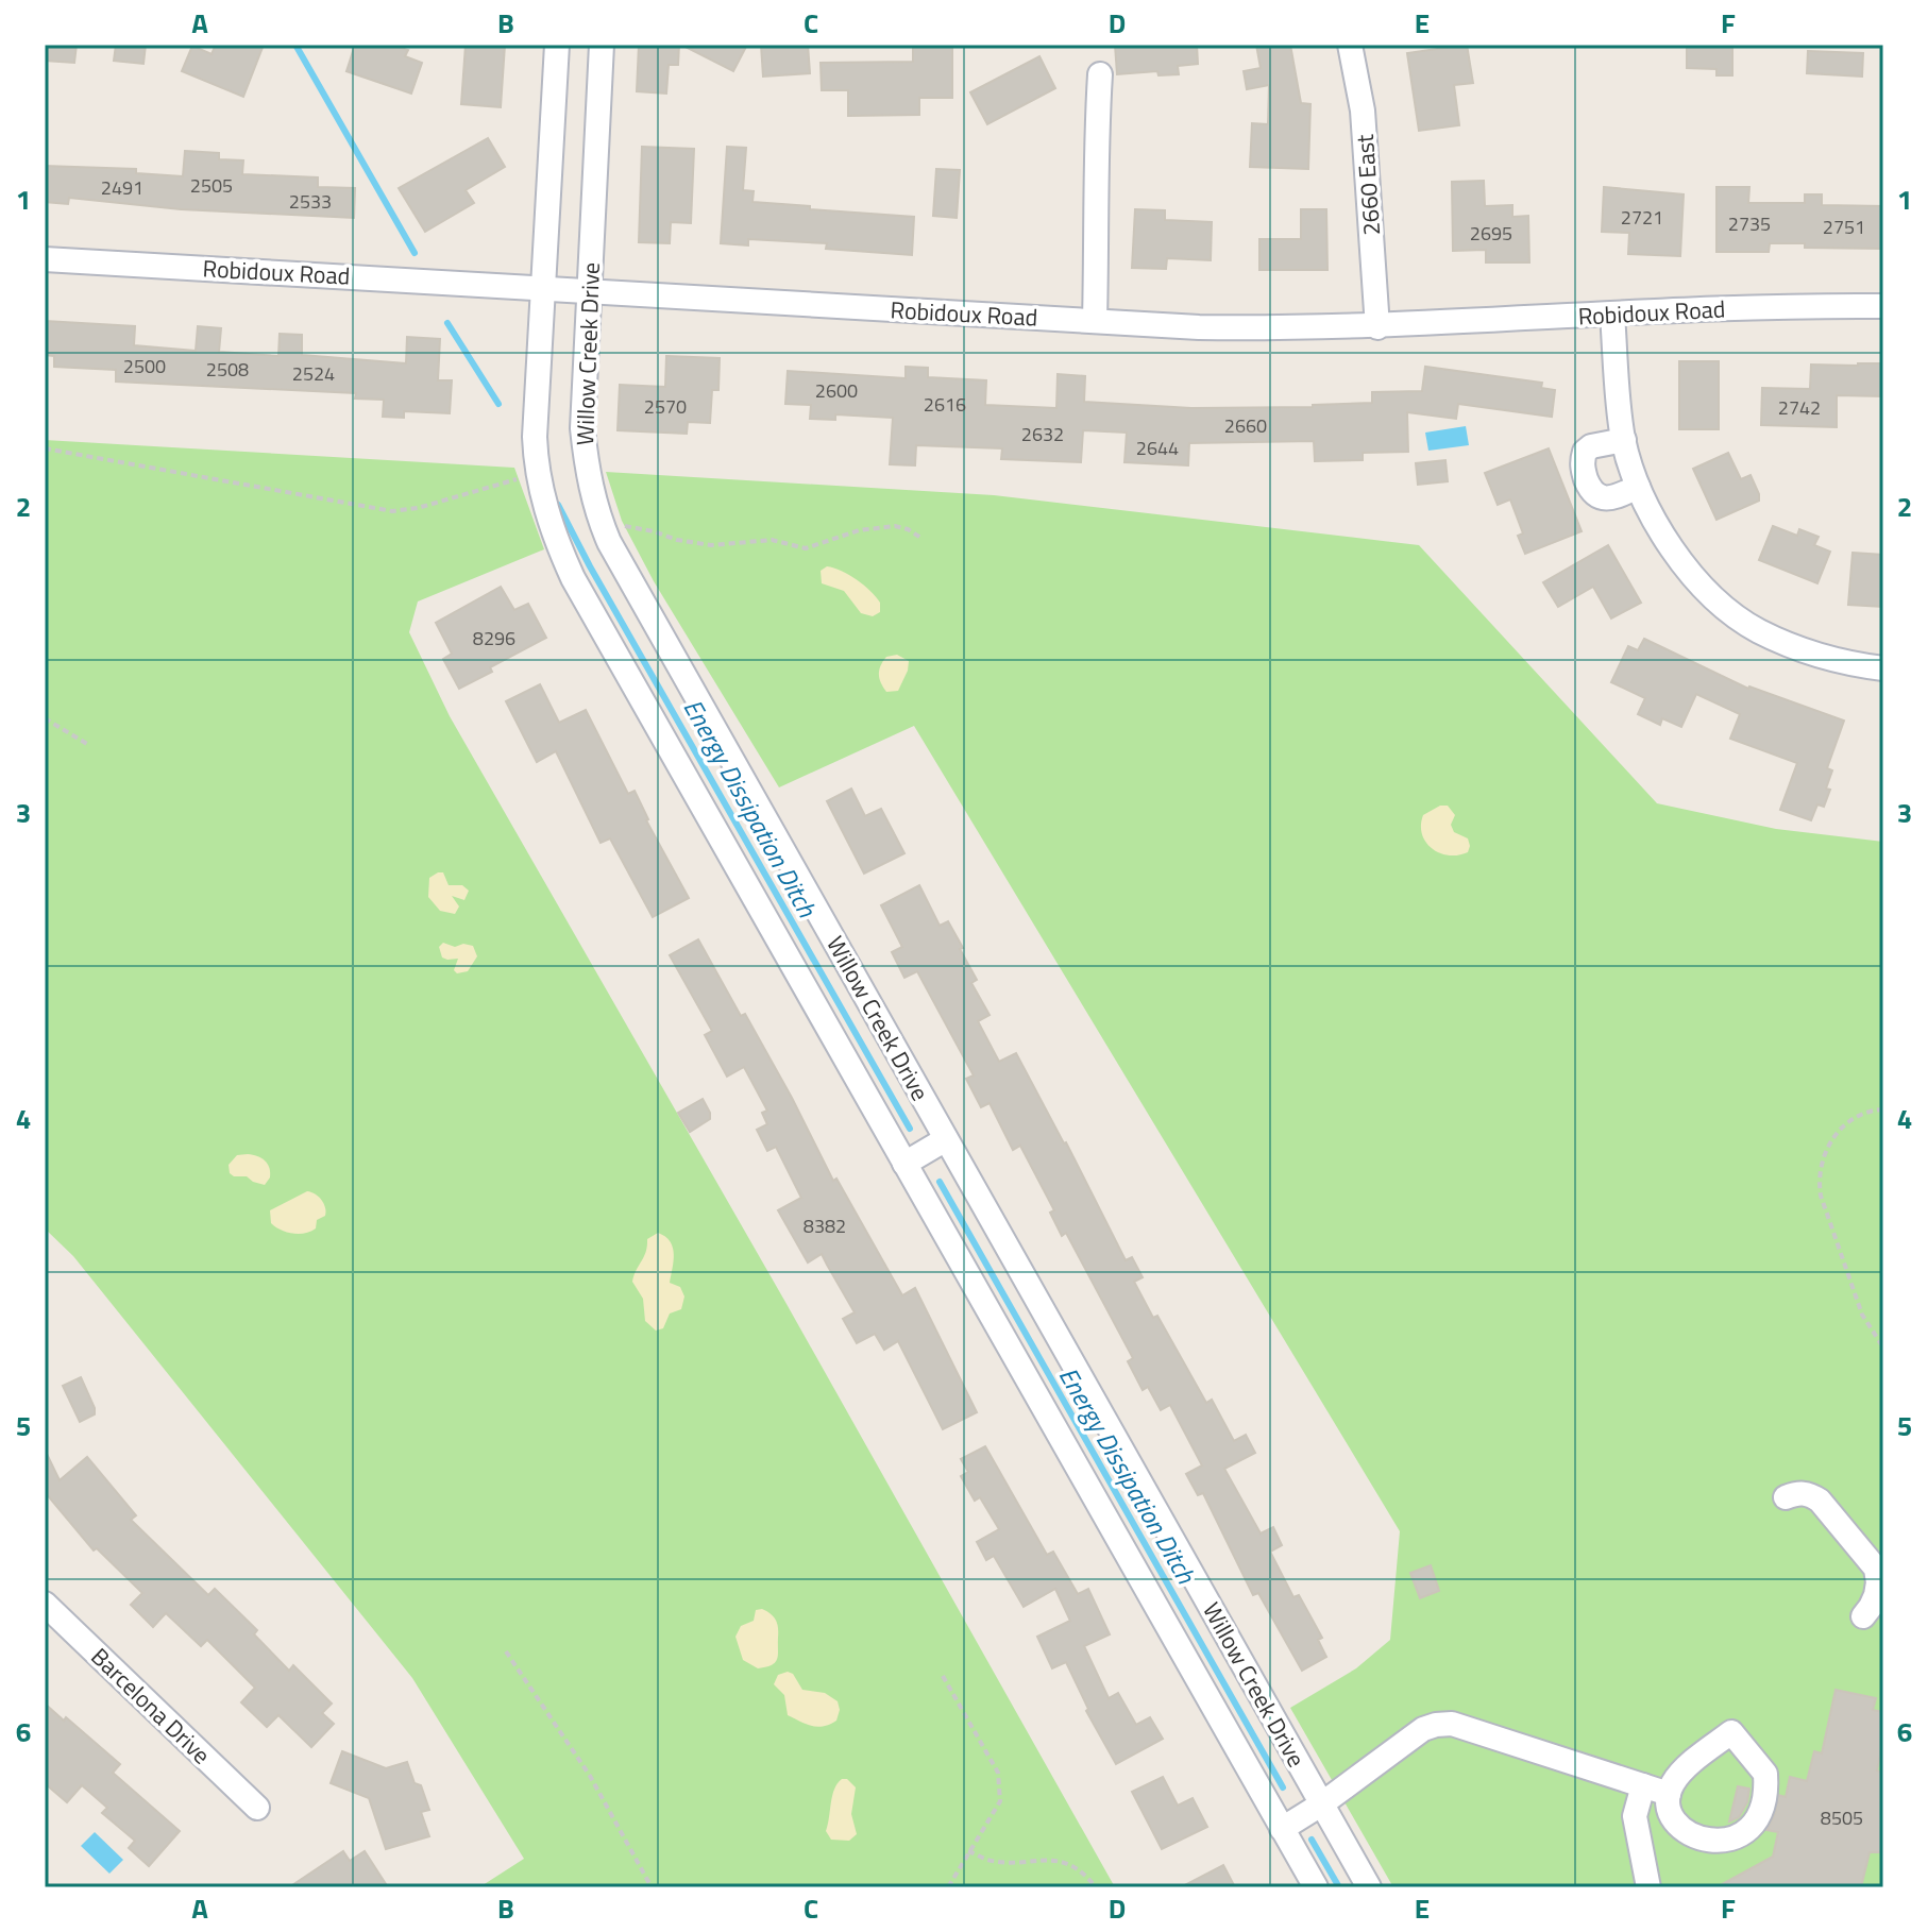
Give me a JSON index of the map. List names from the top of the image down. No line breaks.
{"streets":{"street":["2660 East","Robidoux Road","Willow Creek Drive","Barcelona Drive"]},"crossings":[["2660 East","Robidoux Road"],["Robidoux Road","Willow Creek Drive"]],"water":["Energy Dissipation Ditch"],"house_numbers":["2505","2491","2533","2721","2735","2751","2695","2500","2508","2524","2600","2616","2570","2742","2660","2632","2644","8296","8382","8505"],"grid":{"columns":["A","B","C","D","E","F"],"rows":["1","2","3","4","5","6"]}}
